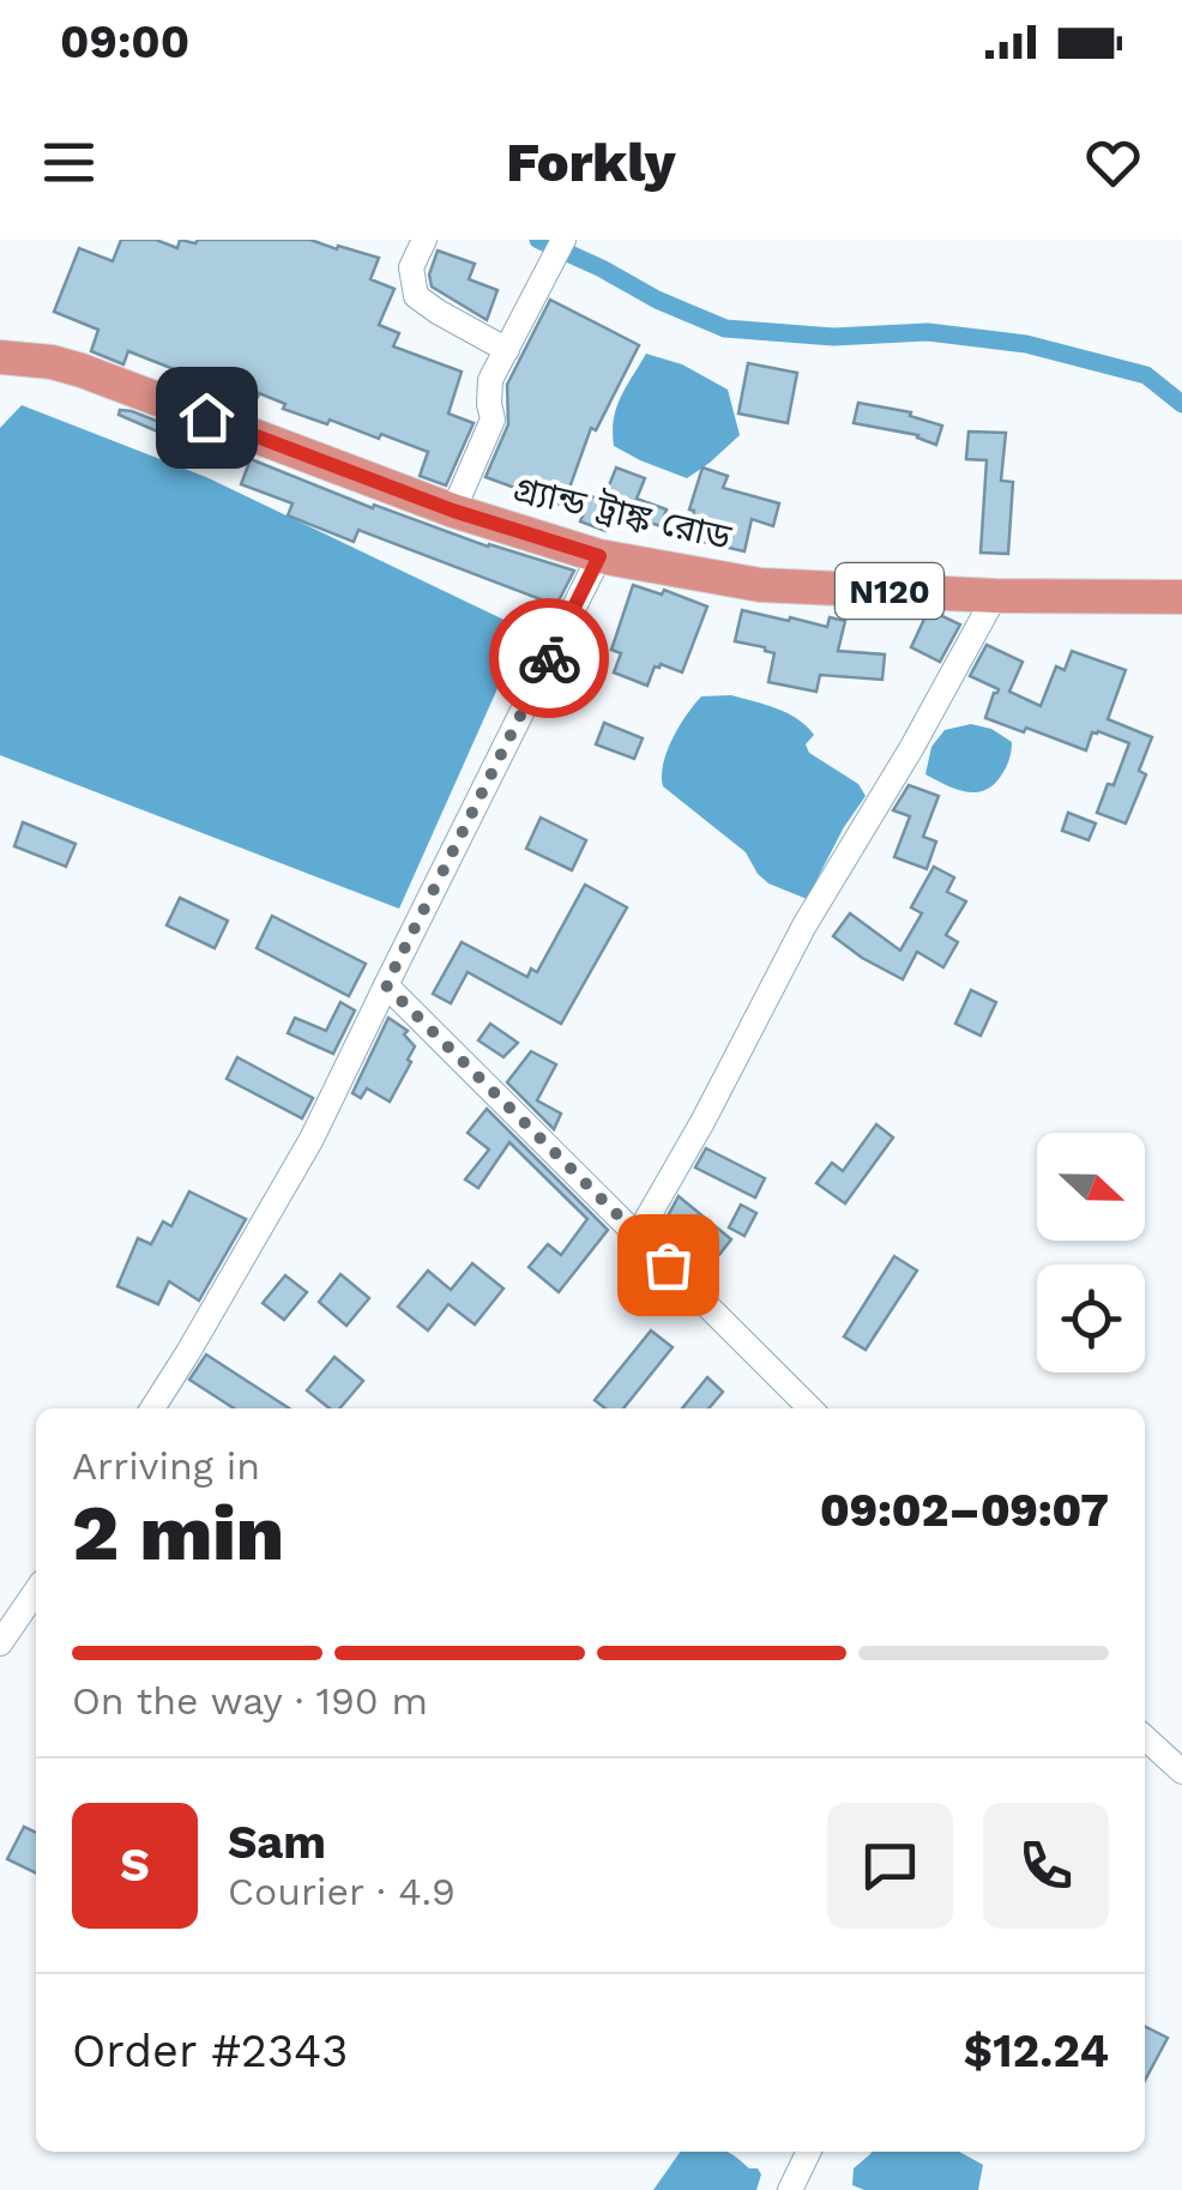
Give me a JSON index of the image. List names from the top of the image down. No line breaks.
{"streets":{"highway":["গ্র্যান্ড ট্রাঙ্ক রোড","N120"]},"north":"right","page":{"status":"09:00","header":"Forkly","heading":["2 min","Arriving in","09:02–09:07"],"panel":["Sam","Courier · 4.9","Order #2343","$12.24"],"bar":"On the way · 190 m","round":"S"}}
